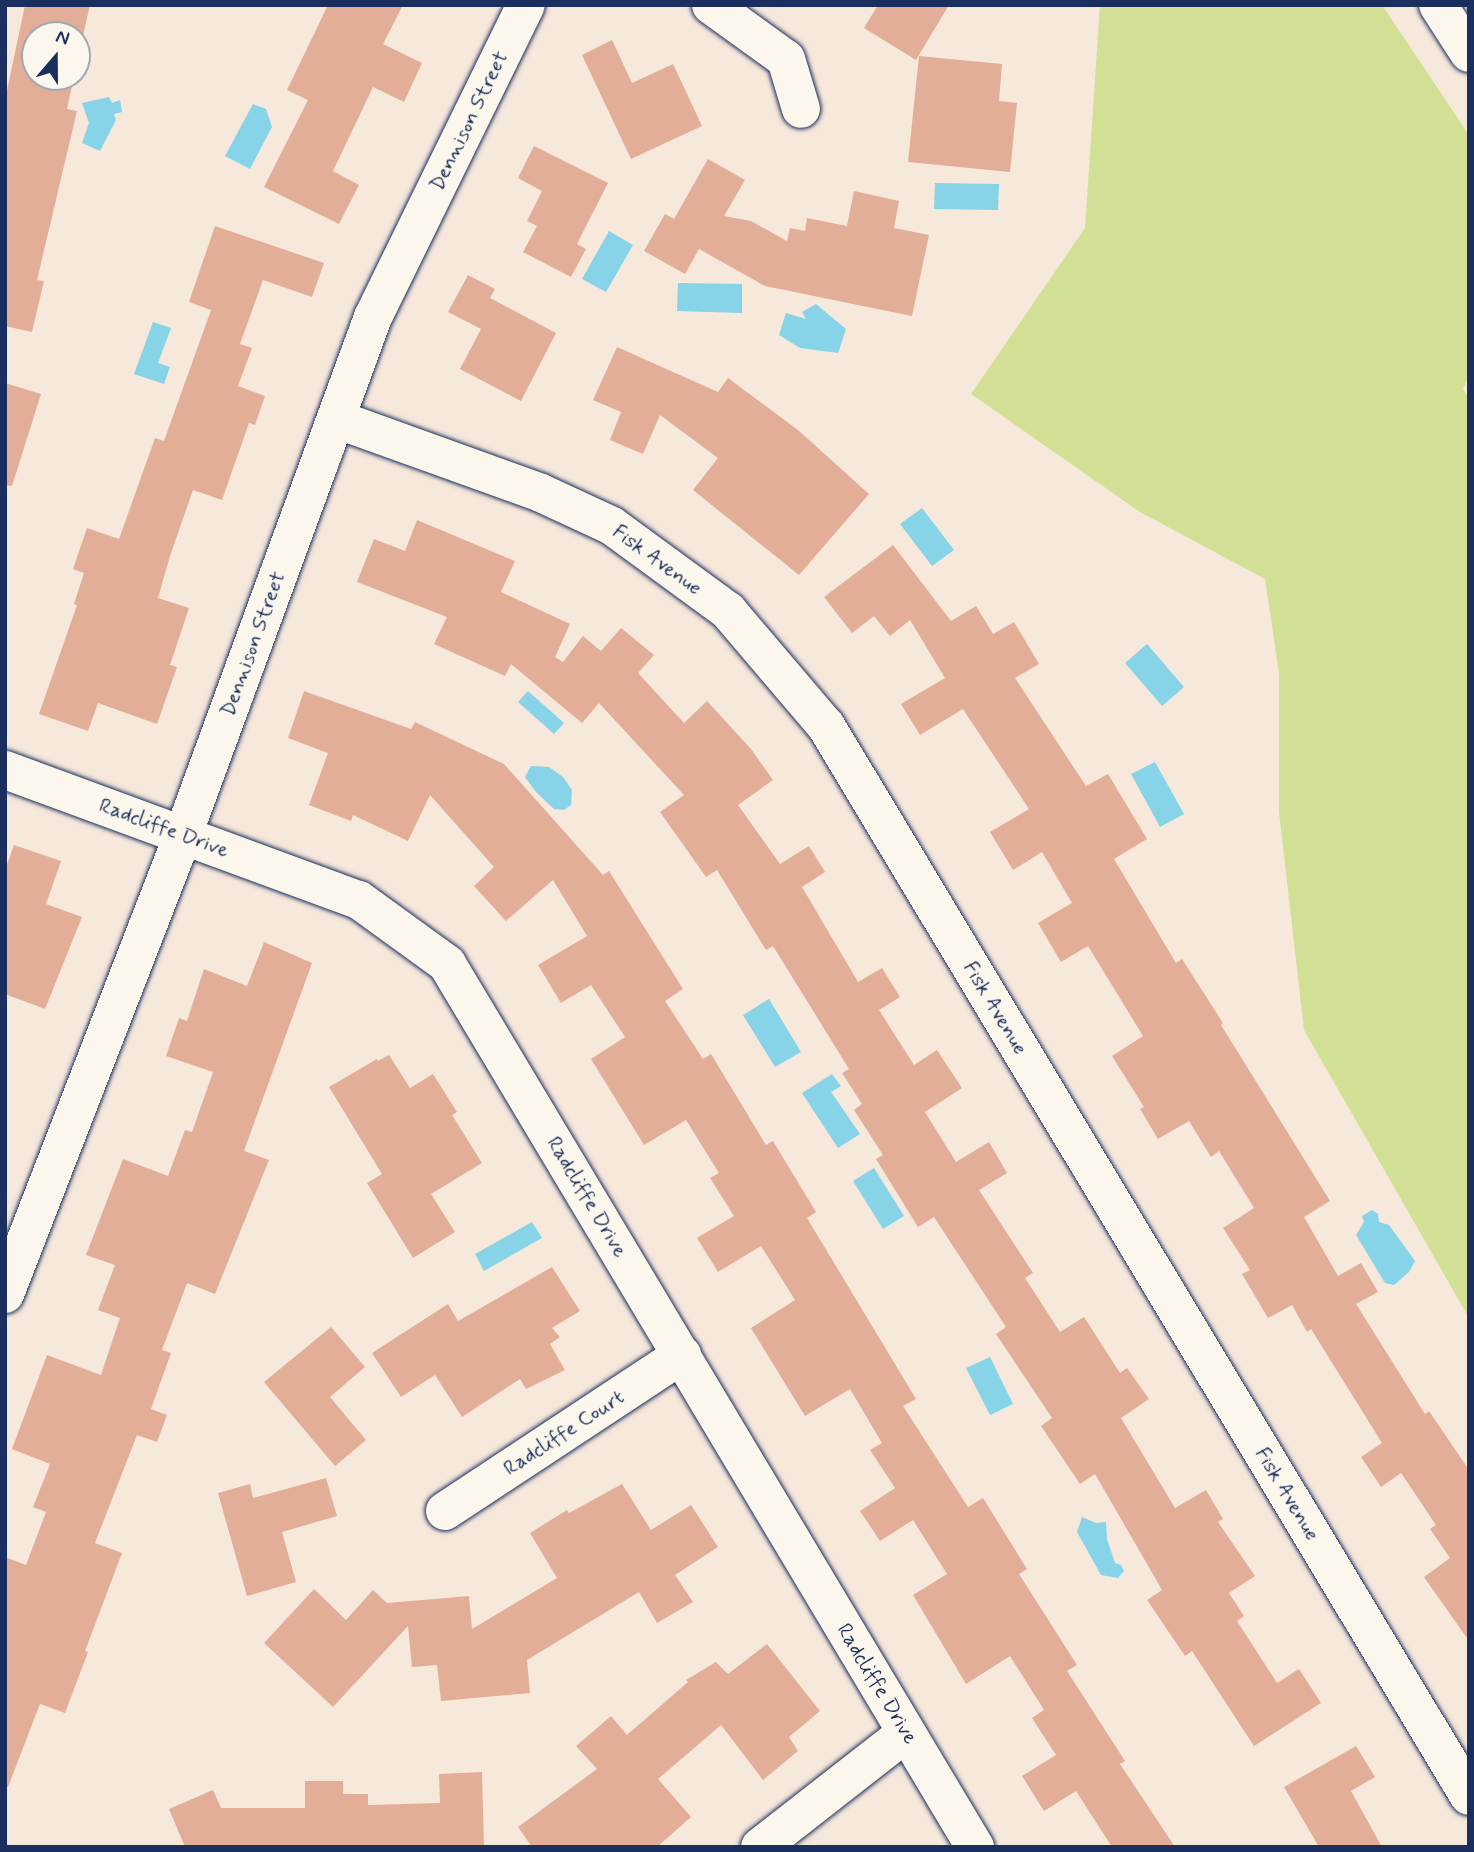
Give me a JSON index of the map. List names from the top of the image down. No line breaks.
{"streets":{"street":["Dennison Street","Fisk Avenue","Radcliffe Drive","Radcliffe Court"]},"crossings":[["Dennison Street","Fisk Avenue"],["Dennison Street","Radcliffe Drive"],["Radcliffe Drive","Radcliffe Court"]],"north":"top"}
